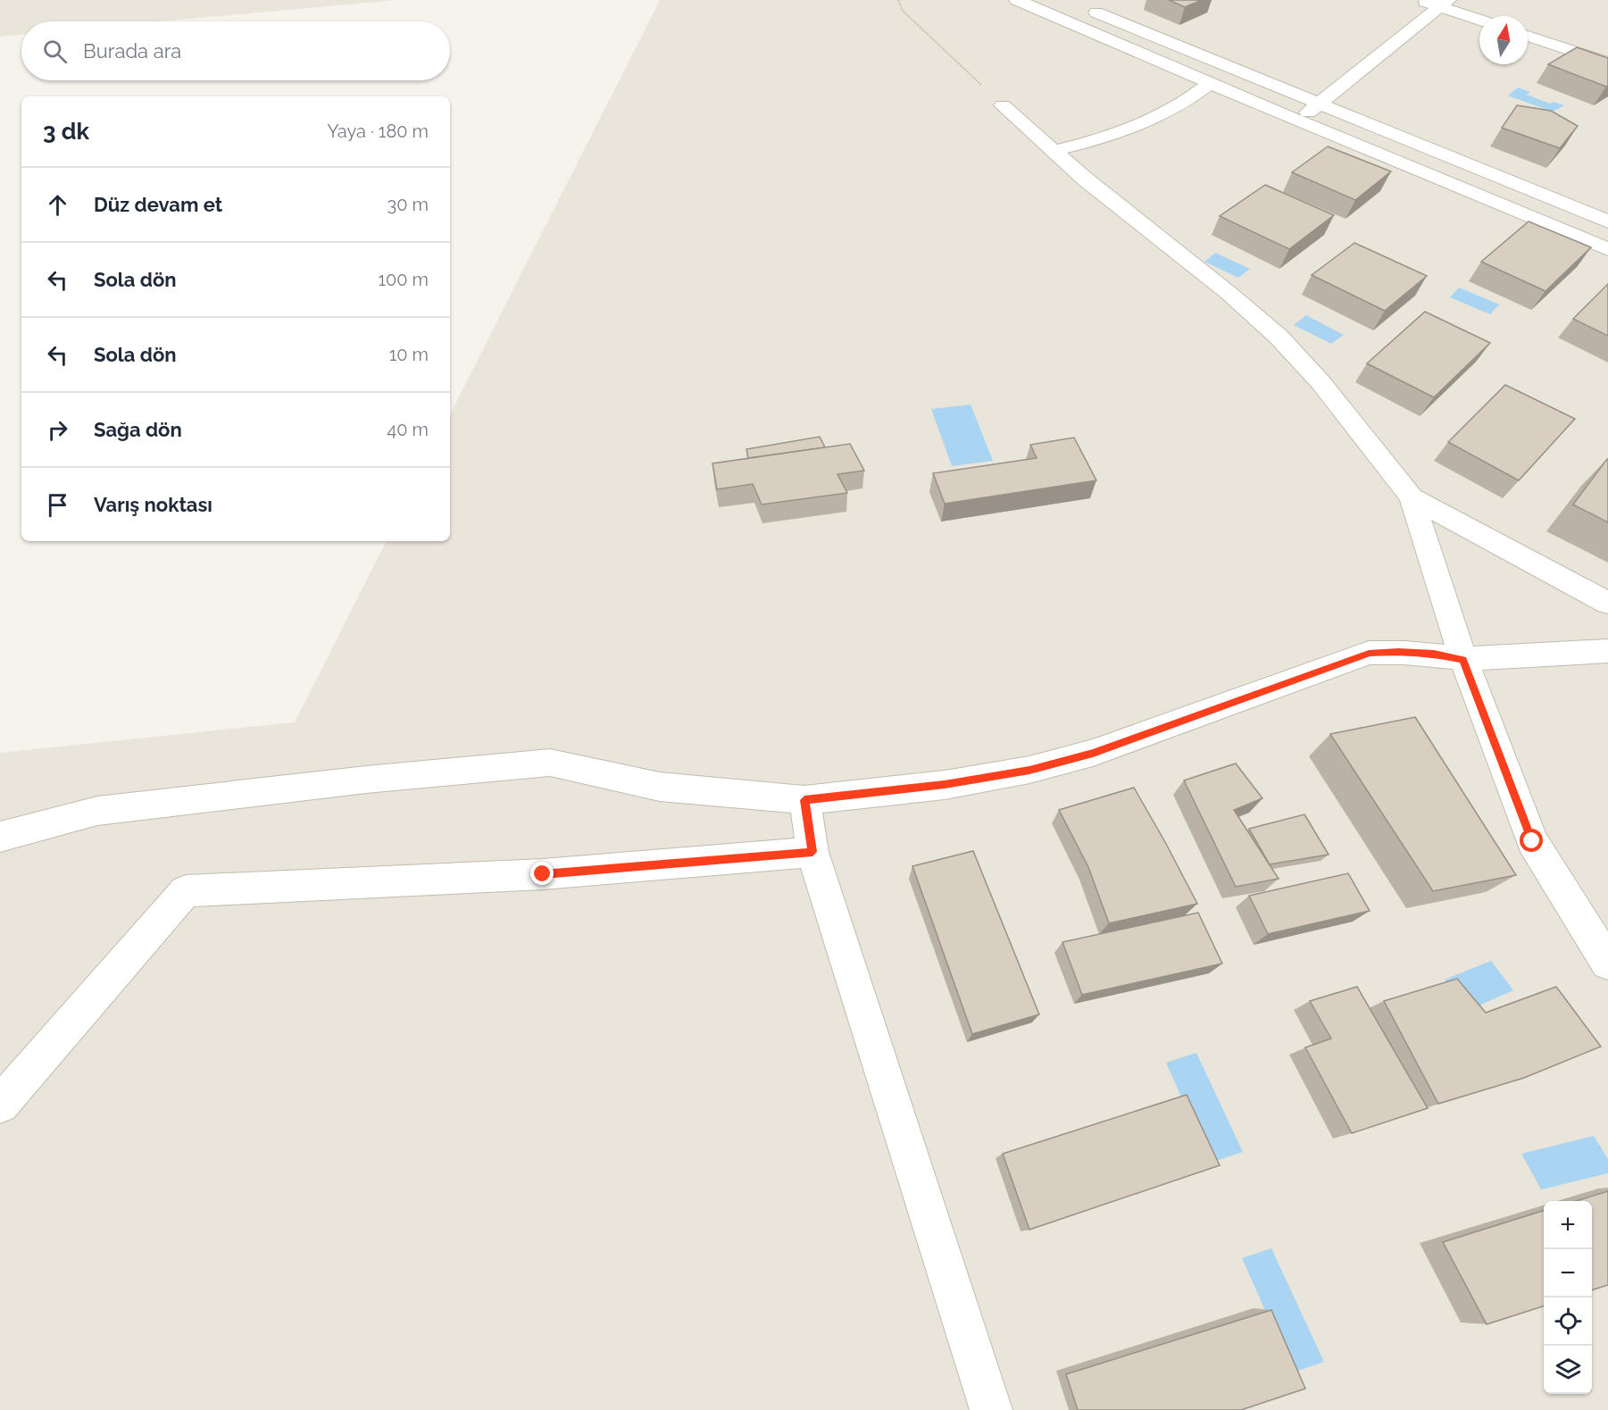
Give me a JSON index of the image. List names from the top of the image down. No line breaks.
{"north":"top","page":{"search":"Burada ara","heading":["3 dk","Yaya · 180 m"],"list":[["Düz devam et","30 m"],["Sola dön","100 m"],["Sola dön","10 m"],["Sağa dön","40 m"],"Varış noktası"],"map_buttons":["+","−"]}}
